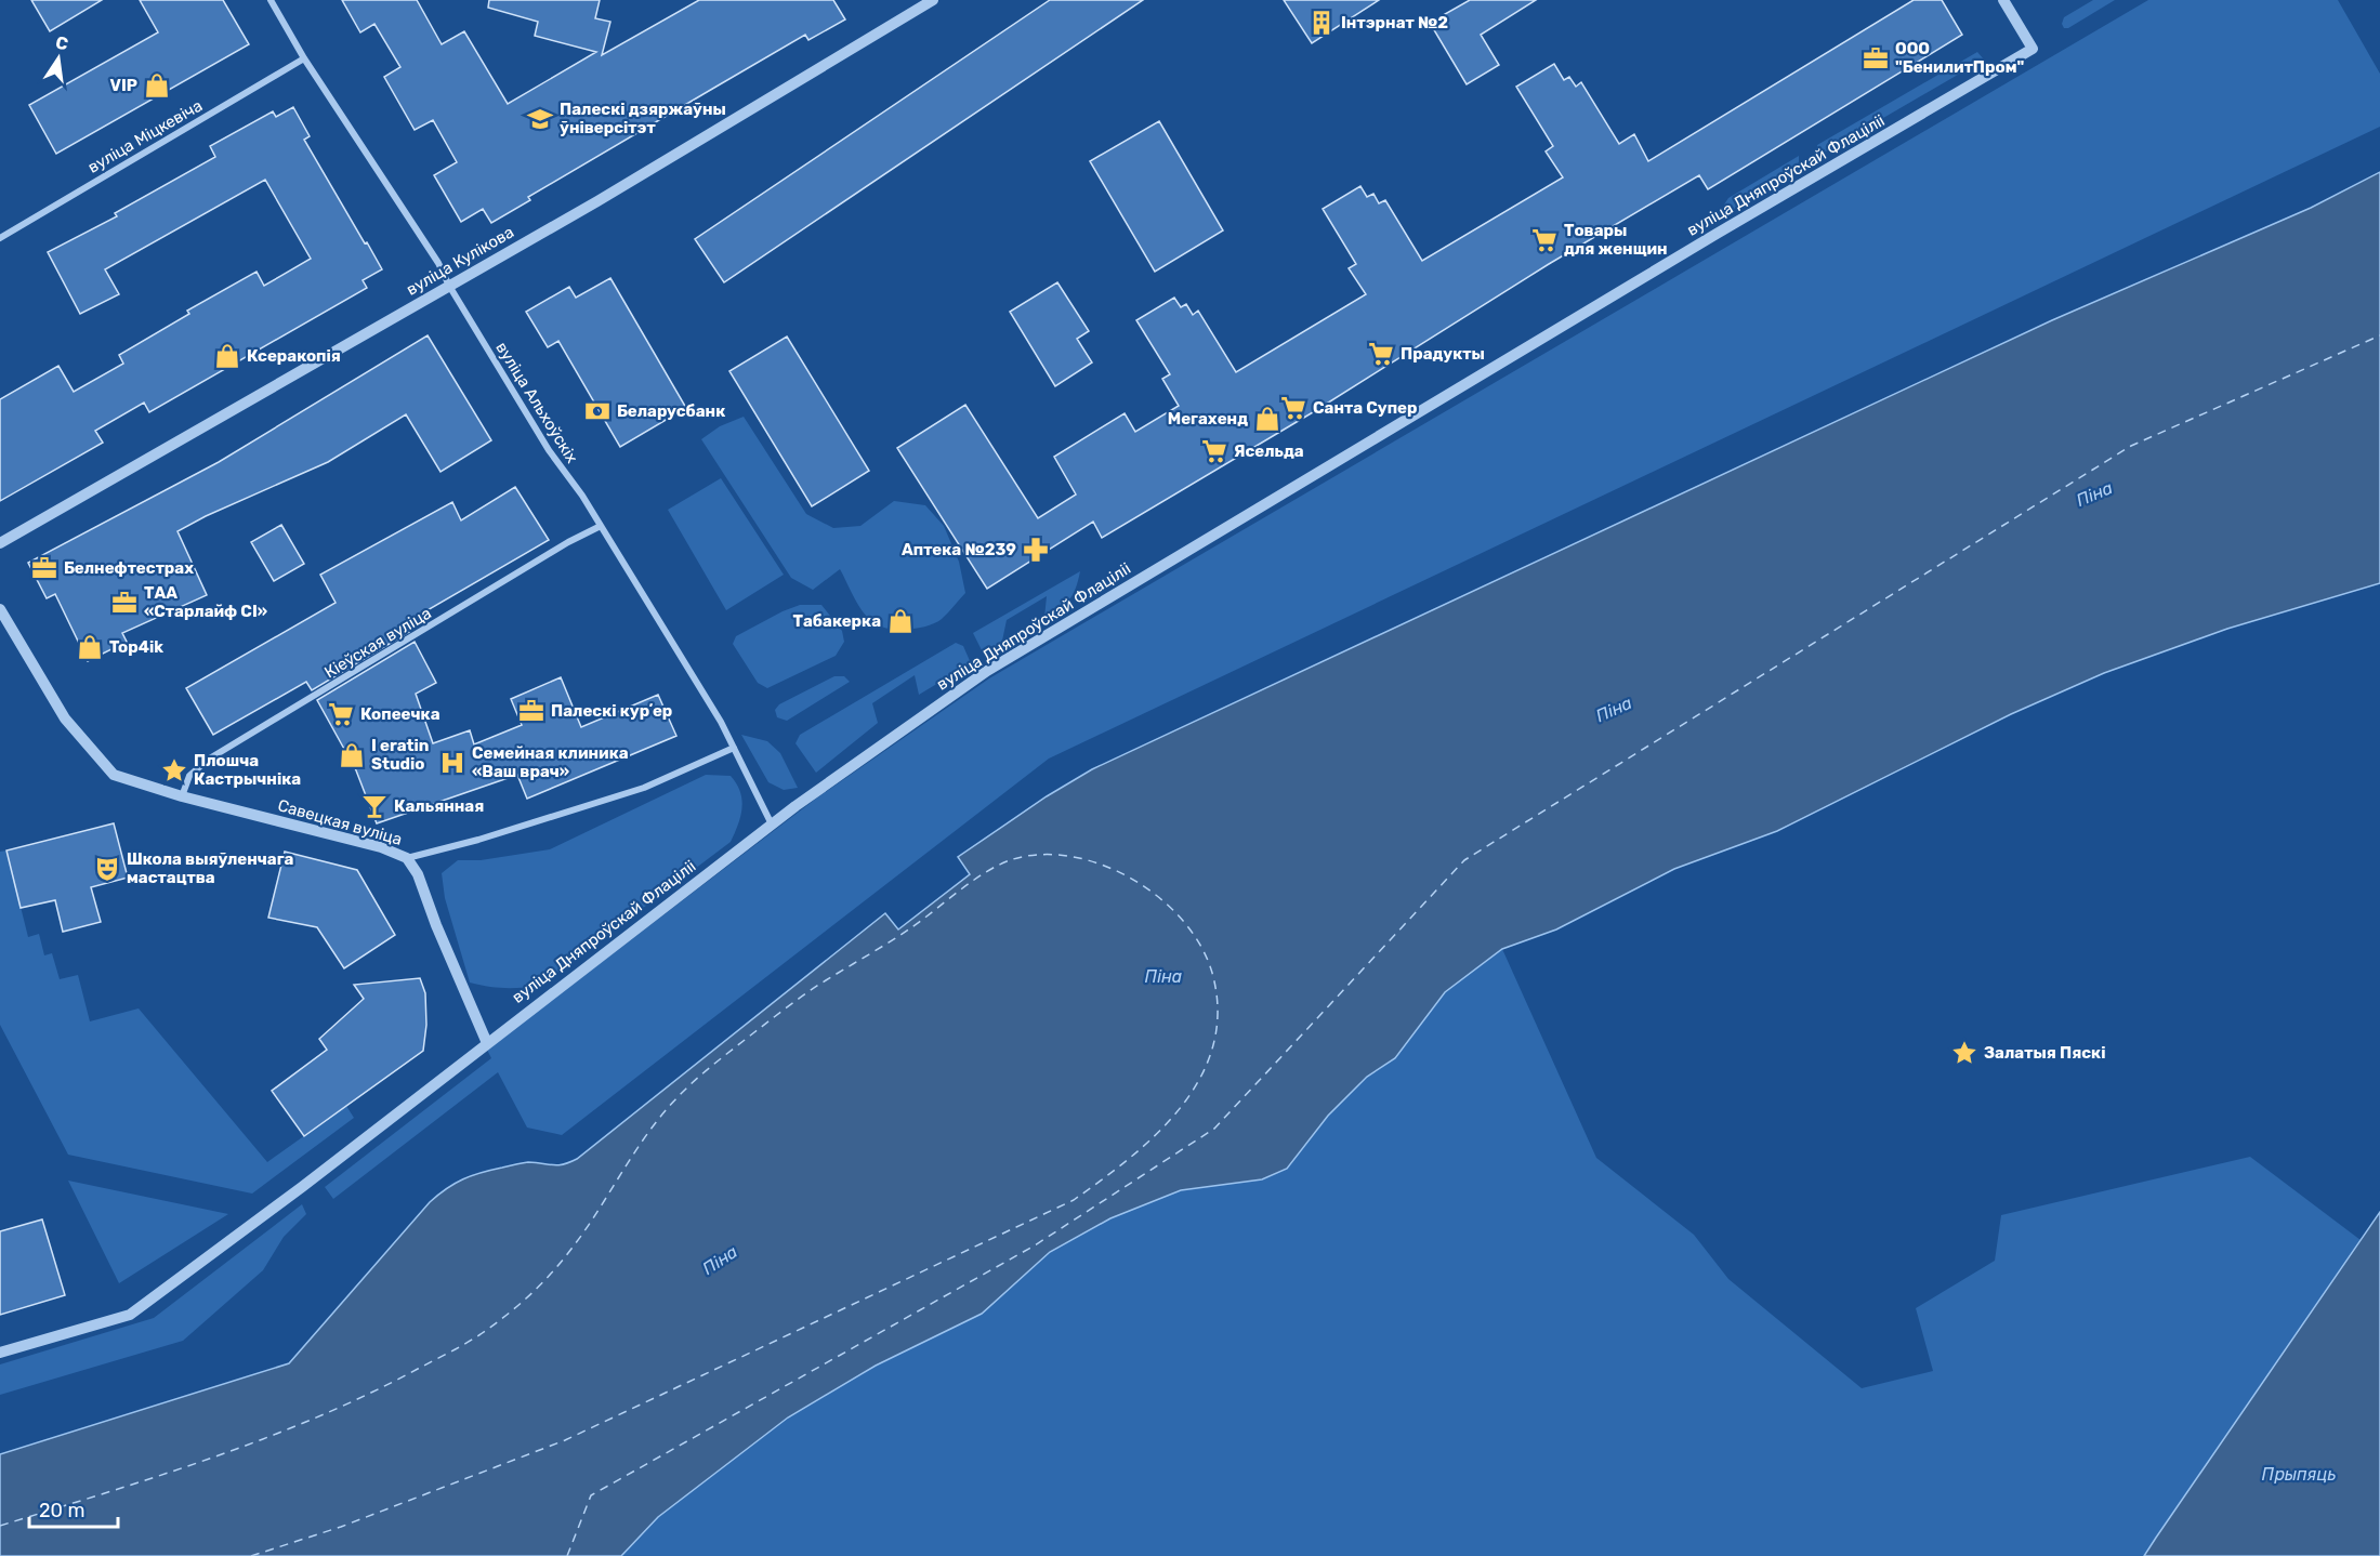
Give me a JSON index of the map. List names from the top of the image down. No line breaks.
{"streets":{"street":["вуліца Міцкевіча","вуліца Дняпроўскай Флаціліі","вуліца Кулікова","вуліца Альхоўскіх","Кіеўская вуліца","Савецкая вуліца"]},"crossings":[["вуліца Міцкевіча","вуліца Альхоўскіх"],["вуліца Дняпроўскай Флаціліі","вуліца Альхоўскіх"],["вуліца Дняпроўскай Флаціліі","Савецкая вуліца"],["вуліца Кулікова","вуліца Альхоўскіх"],["вуліца Альхоўскіх","Кіеўская вуліца"],["Кіеўская вуліца","Савецкая вуліца"]],"water":["Піна","Прыпяць"],"places":{"building":["Інтэрнат №2"],"office":["ООО \"БенилитПром\"","Белнефтестрах","ТАА «Старлайф СІ»","Палескі курʼер"],"shop":["VIP","Ксеракопія","Мегахенд","Табакерка","Top4ik","I eratin Studio"],"school or university":["Палескі дзяржаўны ўніверсітэт"],"supermarket":["Товары для женщин","Прадукты","Санта Супер","Ясельда","Копеечка"],"bank":["Беларусбанк"],"pharmacy":["Аптека №239"],"hospital":["Семейная клиника «Ваш врач»"],"place":["Плошча Кастрычніка","Залатыя Пяскі"],"bar":["Кальянная"],"theatre":["Школа выяўленчага мастацтва"]},"scale_bar":"20 m","north":"top"}
